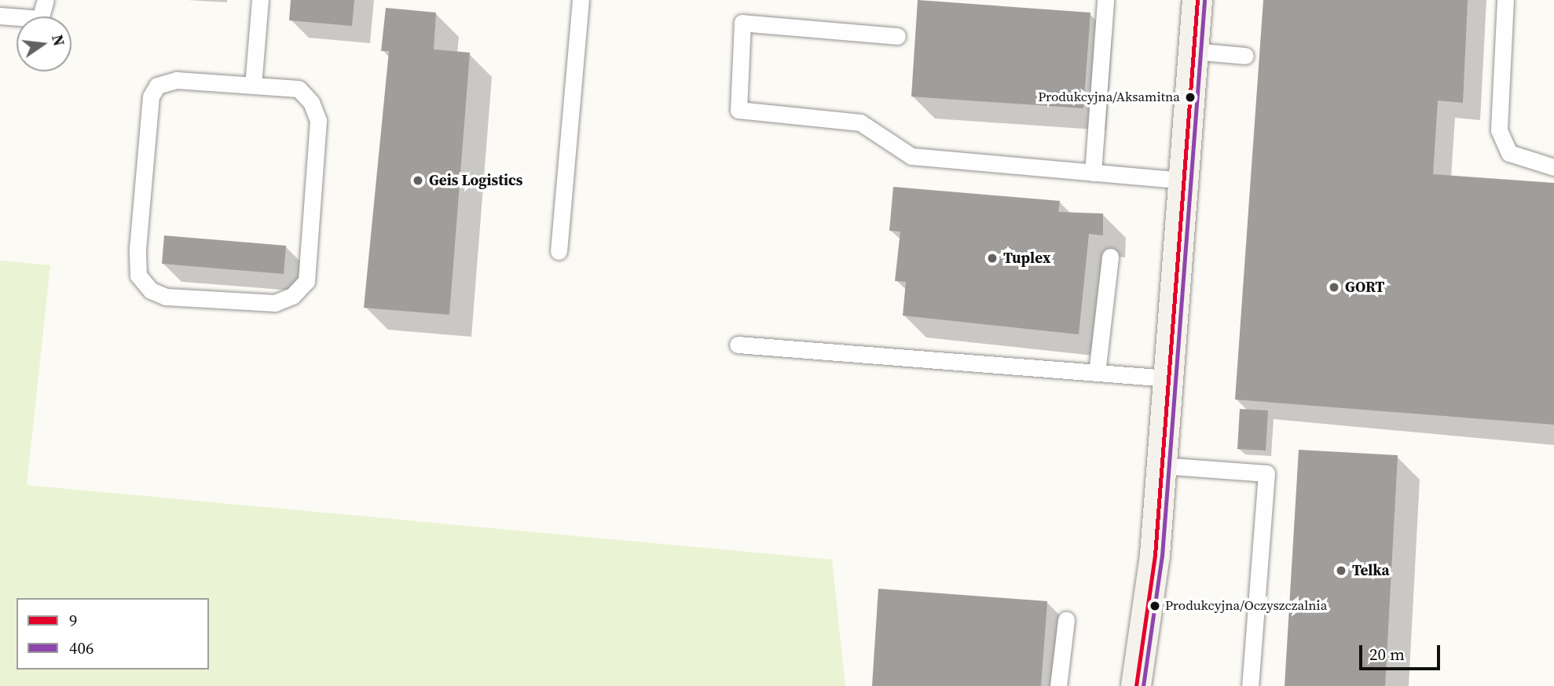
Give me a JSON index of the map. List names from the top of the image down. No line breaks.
{"places":["Produkcyjna/Aksamitna","Geis Logistics","Tuplex","GORT","Telka","Produkcyjna/Oczyszczalnia"],"lines":["transit line 9","transit line 406"],"legend":["9","406"],"scale_bar":"20 m","north":"right"}
